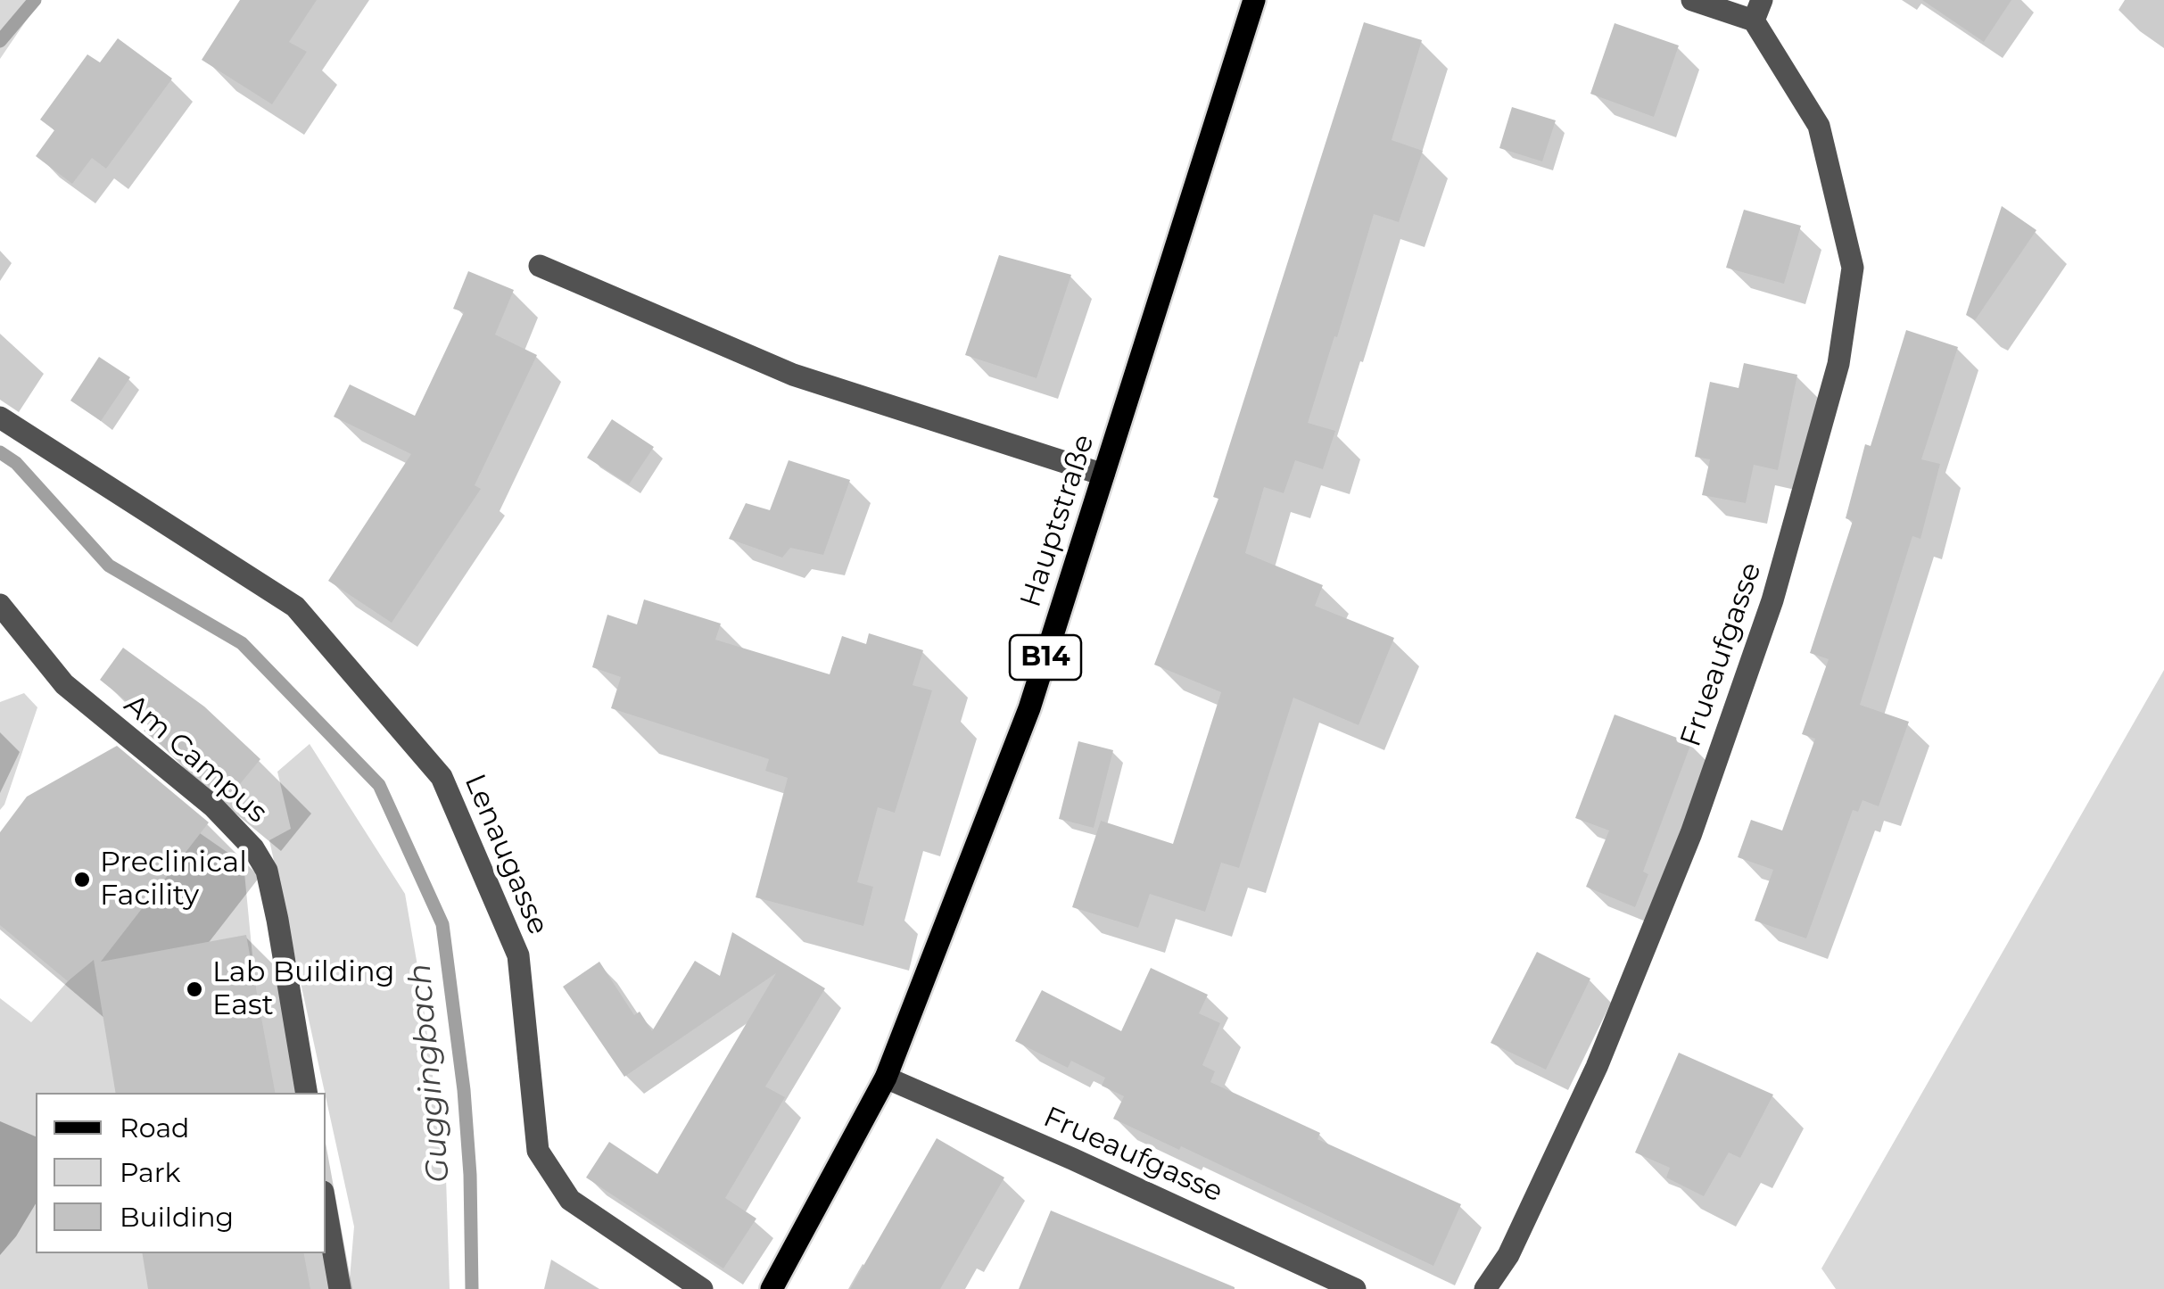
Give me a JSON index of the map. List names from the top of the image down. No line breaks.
{"streets":{"main road":["Hauptstraße","B14"],"street":["Frueaufgasse","Am Campus","Lenaugasse"]},"crossings":[["Hauptstraße","Frueaufgasse"]],"water":["Guggingbach"],"places":["Preclinical Facility","Lab Building East"],"legend":["Road","Park","Building"]}
